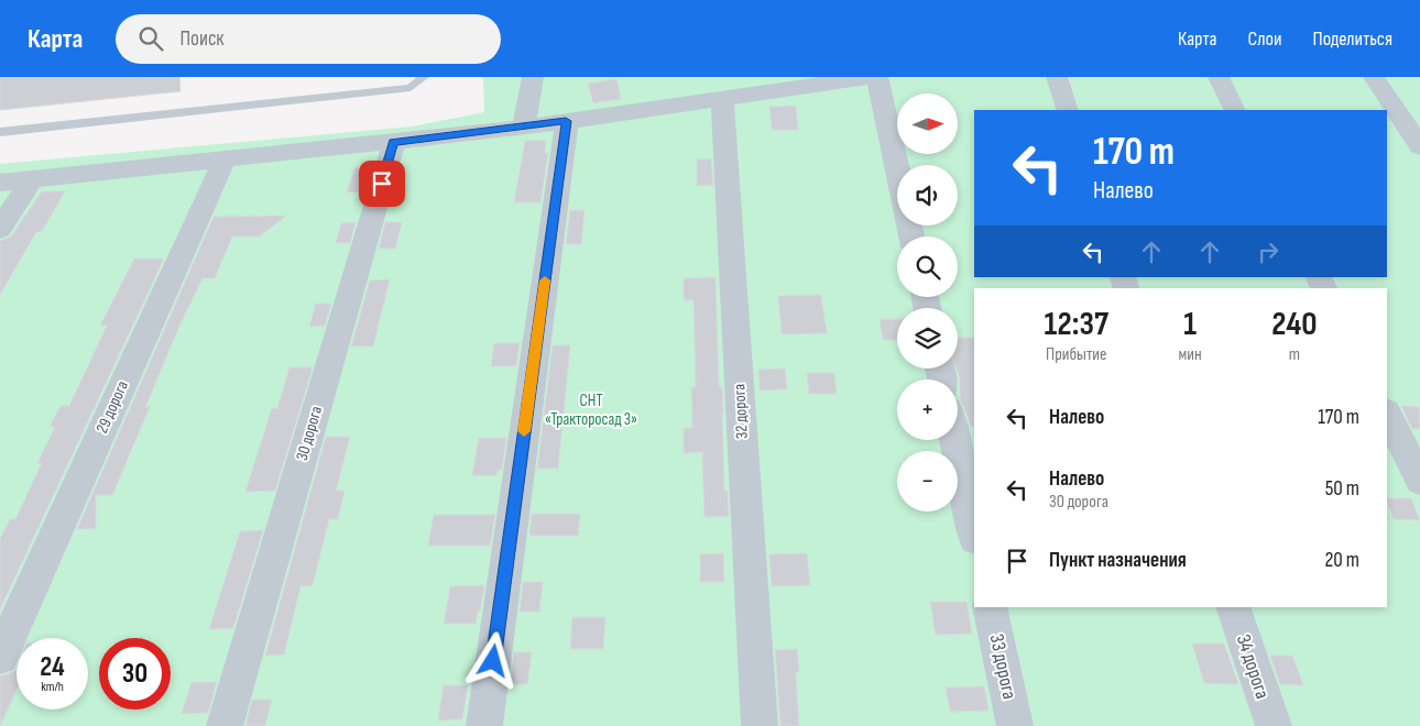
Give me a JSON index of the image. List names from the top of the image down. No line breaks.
{"streets":{"street":["29 дорога","32 дорога","30 дорога","33 дорога","34 дорога"]},"parks":["СНТ «Тракторосад 3»"],"north":"right","page":{"header":"Карта","search":"Поиск","nav":["Карта","Слои","Поделиться"],"map_buttons":["+","−"],"turn":["170 m","Налево"],"eta":["12:37","Прибытие","1","мин","240","m"],"list":[{"name":"Налево","value":"170 m"},{"name":"Налево","note":"30 дорога","value":"50 m"},{"name":"Пункт назначения","value":"20 m"}],"speed":"24 km/h","limit":"30"}}
